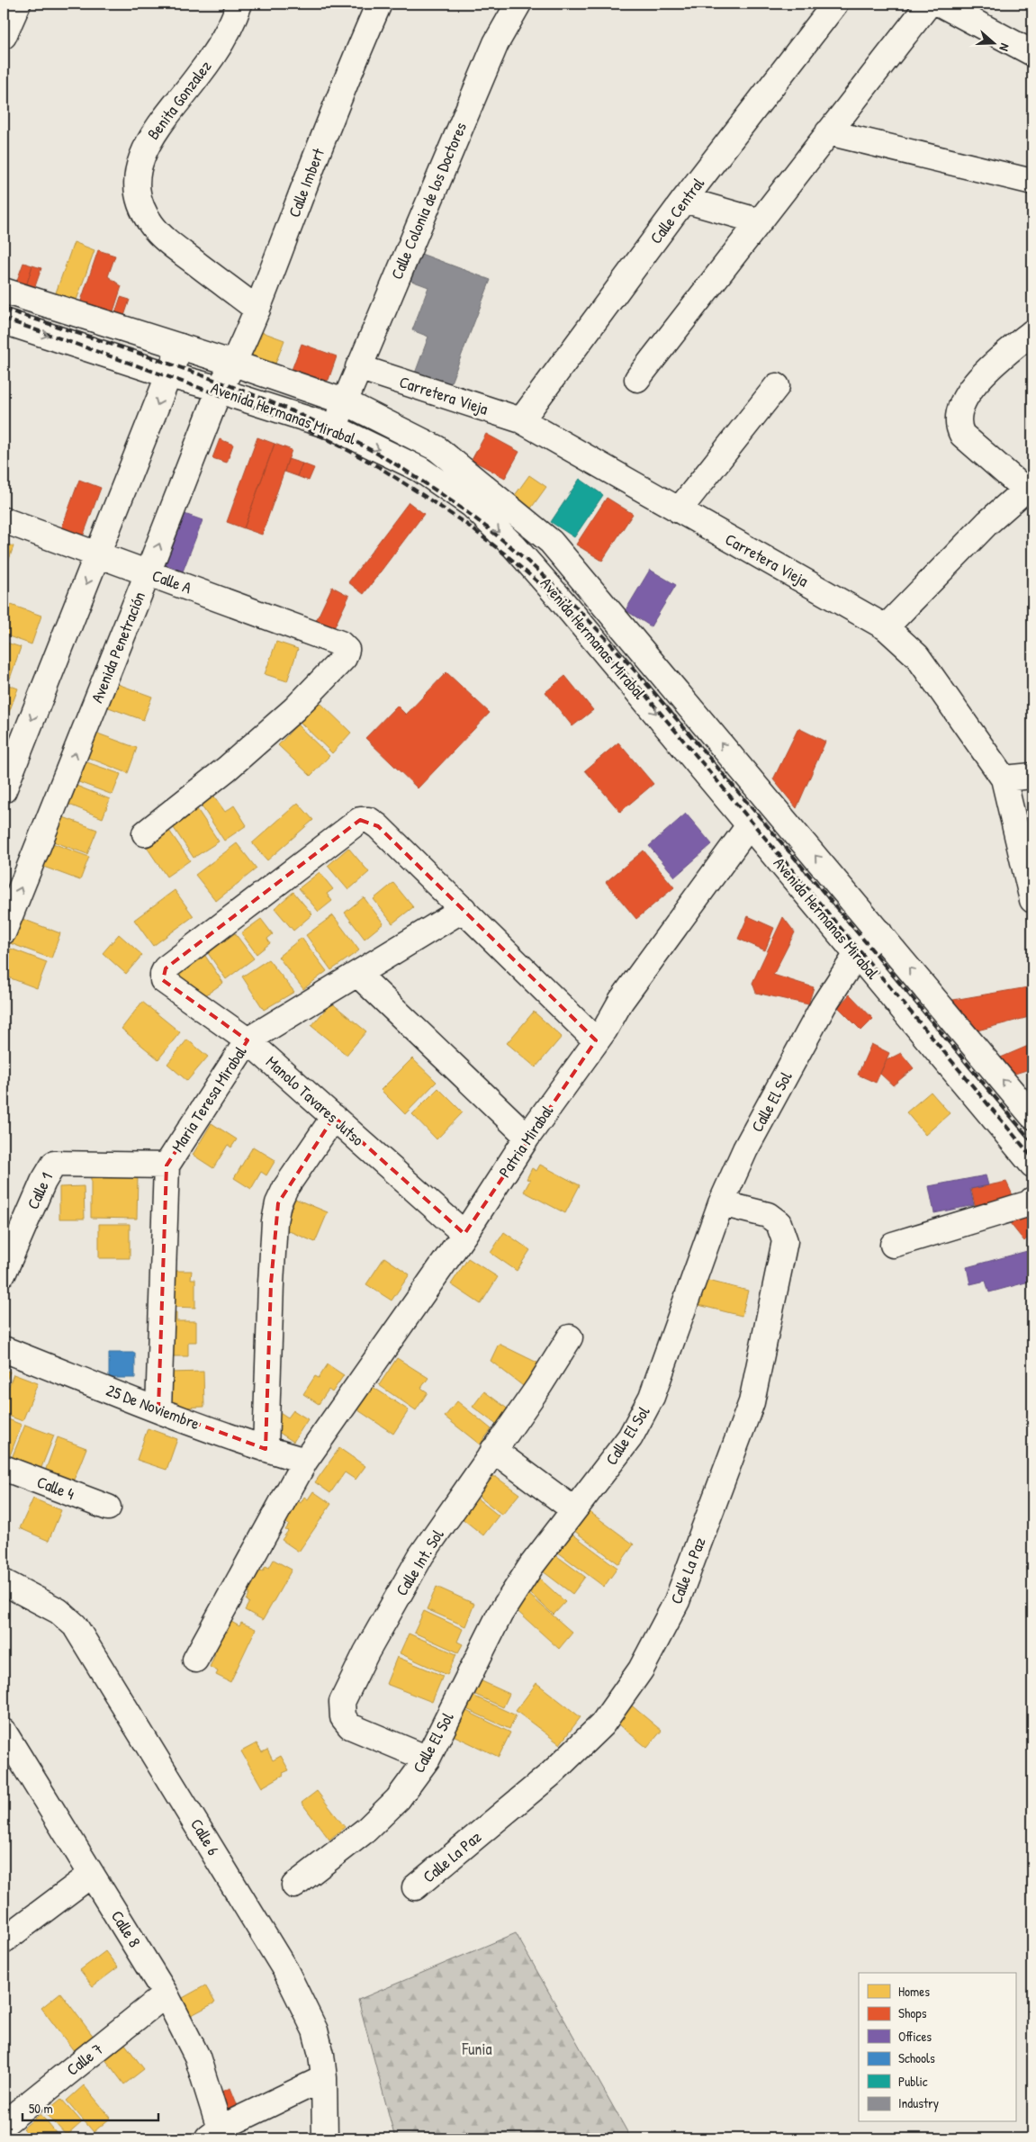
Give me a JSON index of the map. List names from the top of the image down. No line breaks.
{"streets":{"street":["Benita Gonzalez","Calle Imbert","Calle Colonia de los Doctores","Calle Central","Carretera Vieja","Avenida Hermanas Mirabal","Calle A","Avenida Penetración","Maria Teresa Mirabal","Manolo Tavares Jutso","Calle El Sol","Patria Mirabal","Calle 1","25 De Noviembre","Calle 4","Calle Int. Sol","Calle La Paz","Calle 6","Calle 8","Calle 7"]},"crossings":[["Benita Gonzalez","Calle Imbert"],["Calle Imbert","Avenida Hermanas Mirabal"],["Calle Imbert","Avenida Penetración"],["Calle Colonia de los Doctores","Carretera Vieja"],["Calle Colonia de los Doctores","Avenida Hermanas Mirabal"],["Calle Central","Carretera Vieja"],["Avenida Hermanas Mirabal","Avenida Penetración"],["Avenida Hermanas Mirabal","Calle El Sol"],["Avenida Hermanas Mirabal","Patria Mirabal"],["Calle A","Avenida Penetración"],["Maria Teresa Mirabal","Manolo Tavares Jutso"],["Maria Teresa Mirabal","Calle 1"],["Maria Teresa Mirabal","25 De Noviembre"],["Manolo Tavares Jutso","Patria Mirabal"],["Calle El Sol","Calle Int. Sol"],["Calle El Sol","Calle La Paz"],["Patria Mirabal","25 De Noviembre"],["Calle 8","Calle 7"]],"parks":["Funia"],"legend":["Homes","Shops","Offices","Schools","Public","Industry"],"scale_bar":"50 m","north":"right"}
